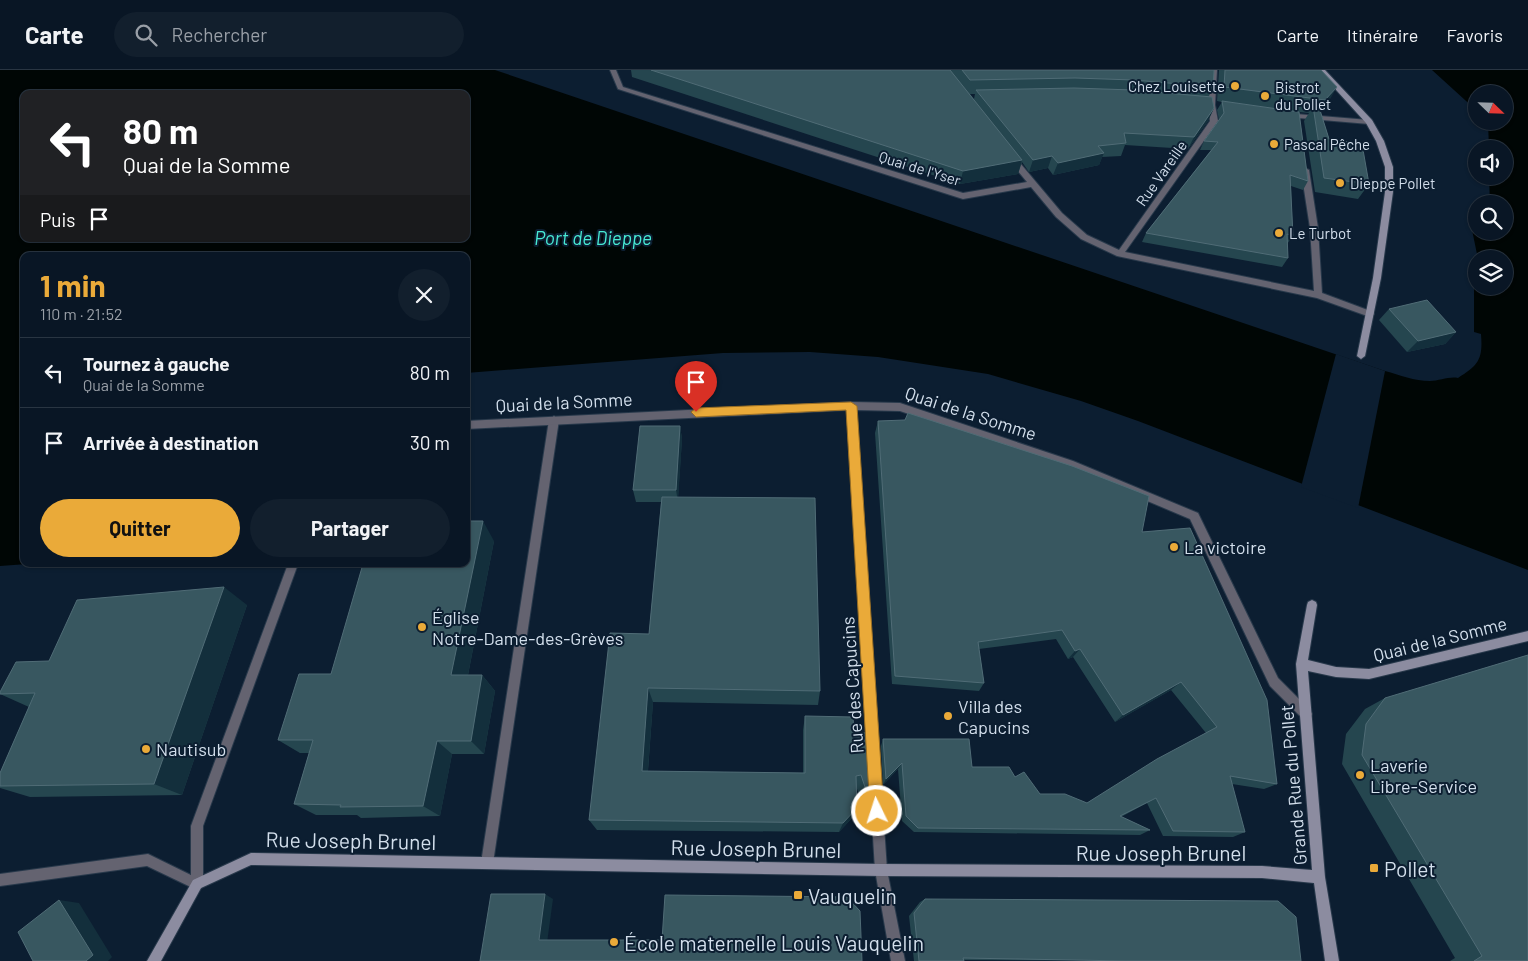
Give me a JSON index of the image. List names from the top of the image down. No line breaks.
{"streets":{"main road":["Quai de la Somme","Grande Rue du Pollet","Rue Joseph Brunel"],"street":["Quai de l'Yser","Rue Vareille","Rue des Capucins"]},"crossings":[["Quai de la Somme","Rue des Capucins"],["Quai de la Somme","Grande Rue du Pollet"],["Rue des Capucins","Rue Joseph Brunel"],["Grande Rue du Pollet","Rue Joseph Brunel"]],"water":["Port de Dieppe"],"places":{"other":["Chez Louisette","Bistrot du Pollet","Pascal Pêche","Dieppe Pollet","Le Turbot","La victoire","Église Notre-Dame-des-Grèves","Villa des Capucins","Nautisub","Laverie Libre-Service","École maternelle Louis Vauquelin"],"transit":["Pollet","Vauquelin"]},"north":"bottom right","page":{"header":"Carte","search":"Rechercher","nav":["Carte","Itinéraire","Favoris"],"turn":["80 m","Quai de la Somme"],"then":"Puis","heading":["1 min","110 m · 21:52"],"list":[{"name":"Tournez à gauche","note":"Quai de la Somme","value":"80 m"},{"name":"Arrivée à destination","value":"30 m"}],"buttons":["Quitter","Partager"]}}
